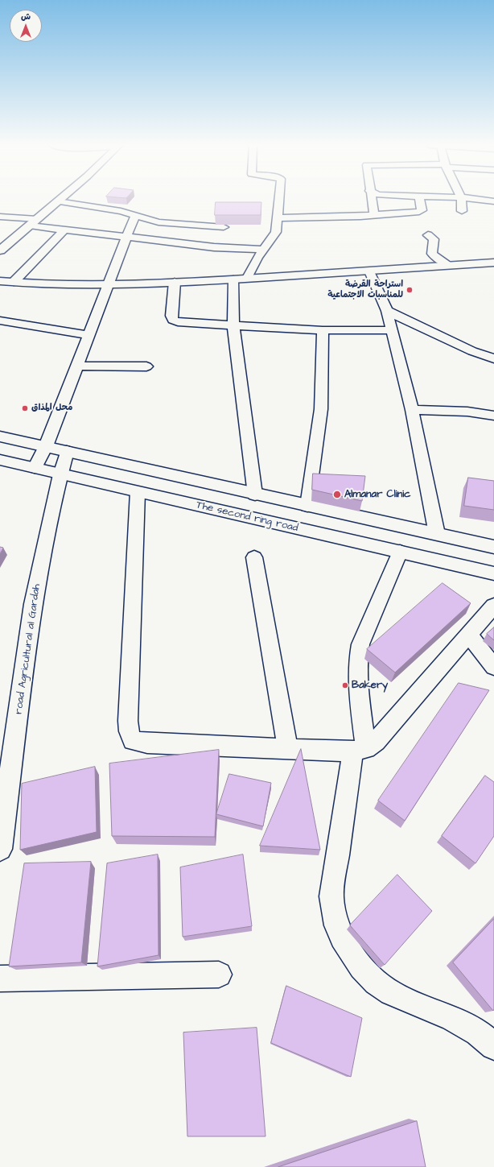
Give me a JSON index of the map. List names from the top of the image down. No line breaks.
{"streets":{"main road":["The second ring road","road Agricultural al Gardah"]},"crossings":[["The second ring road","road Agricultural al Gardah"]],"places":["استراحة القرضة للمناسبات الاجتماعية","محل المذاق","Almanar Clinic","Bakery"],"north":"top"}
